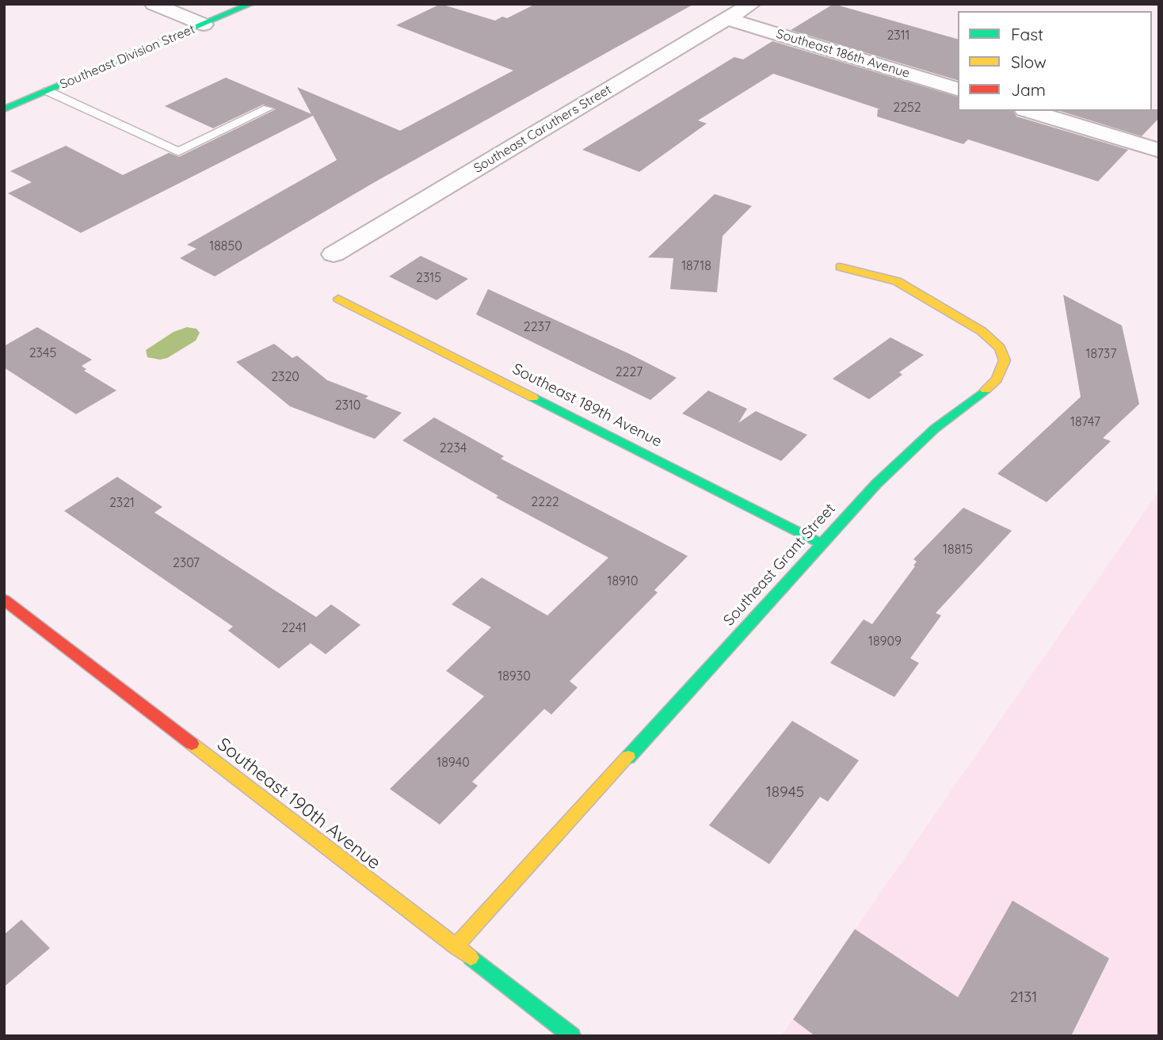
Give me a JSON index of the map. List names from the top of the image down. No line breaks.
{"streets":{"street":["Southeast 186th Avenue","Southeast Division Street","Southeast Caruthers Street","Southeast 189th Avenue","Southeast Grant Street","Southeast 190th Avenue"]},"crossings":[["Southeast 186th Avenue","Southeast Caruthers Street"],["Southeast 189th Avenue","Southeast Grant Street"],["Southeast Grant Street","Southeast 190th Avenue"]],"house_numbers":["2311","2252","18850","18718","2315","2237","2345","18737","2227","2320","2310","18747","2234","2222","2321","18815","2307","18910","2241","18909","18930","18940","18945","2131"],"legend":["Fast","Slow","Jam"]}
